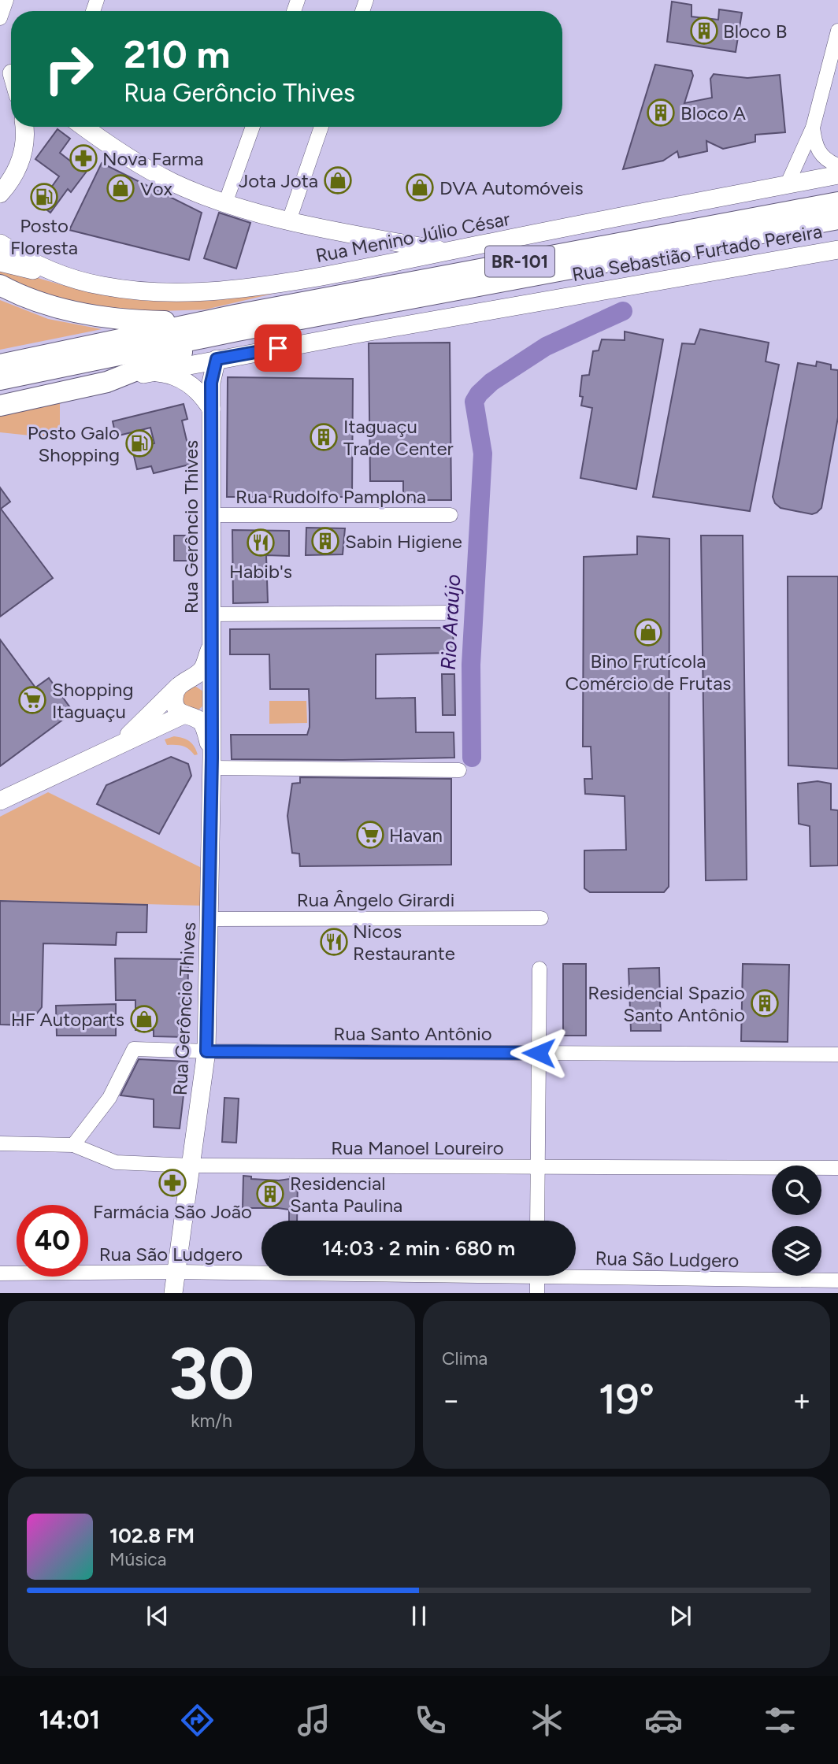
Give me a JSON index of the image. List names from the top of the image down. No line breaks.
{"streets":{"highway":["BR-101"],"main road":["Rua Menino Júlio César","Rua Sebastião Furtado Pereira","Rua Gerôncio Thives"],"street":["Rua Rudolfo Pamplona","Rua Ângelo Girardi","Rua Santo Antônio","Rua Manoel Loureiro","Rua São Ludgero"]},"crossings":[["Rua Sebastião Furtado Pereira","Rua Gerôncio Thives"],["Rua Rudolfo Pamplona","Rua Gerôncio Thives"],["Rua Gerôncio Thives","Rua Ângelo Girardi"],["Rua Gerôncio Thives","Rua Santo Antônio"],["Rua Gerôncio Thives","Rua Manoel Loureiro"],["Rua Gerôncio Thives","Rua São Ludgero"],["Rua Santo Antônio","Rua Manoel Loureiro"]],"water":["Rio Araújo"],"places":{"building":["Bloco B","Bloco A","Itaguaçu Trade Center","Sabin Higiene","Residencial Spazio Santo Antônio","Residencial Santa Paulina"],"pharmacy":["Nova Farma","Farmácia São João"],"shop":["Jota Jota","DVA Automóveis","Vox","Bino Frutícola Comércio de Frutas","HF Autoparts"],"fuel station":["Posto Floresta","Posto Galo Shopping"],"restaurant":["Habib's","Nicos Restaurante"],"supermarket":["Shopping Itaguaçu","Havan"]},"page":{"turn":["210 m","Rua Gerôncio Thives"],"limit":"40","trip":"14:03 · 2 min · 680 m","tile":[["30","km/h"],"Clima"],"heat":["−","19°","+"],"song":["102.8 FM","Música"],"tabs":"14:01"}}
